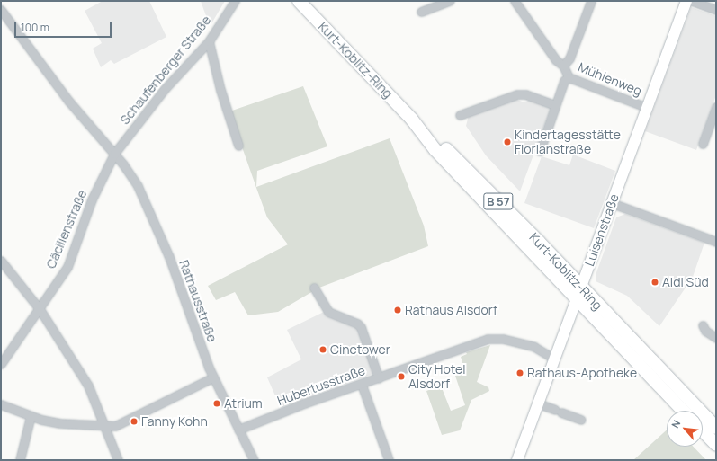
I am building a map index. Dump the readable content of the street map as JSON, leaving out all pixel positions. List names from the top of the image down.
{
  "streets": {
    "main road": ["Kurt-Koblitz-Ring", "B 57", "Luisenstraße"],
    "street": [
      "Schaufenberger Straße",
      "Mühlenweg",
      "Cäcilienstraße",
      "Rathausstraße",
      "Hubertusstraße"
    ]
  },
  "crossings": [
    ["Kurt-Koblitz-Ring", "Luisenstraße"],
    ["Schaufenberger Straße", "Cäcilienstraße"],
    ["Schaufenberger Straße", "Rathausstraße"],
    ["Mühlenweg", "Luisenstraße"],
    ["Cäcilienstraße", "Rathausstraße"],
    ["Luisenstraße", "Hubertusstraße"],
    ["Rathausstraße", "Hubertusstraße"]
  ],
  "places": [
    "Kindertagesstätte Florianstraße",
    "Aldi Süd",
    "Rathaus Alsdorf",
    "Cinetower",
    "Rathaus-Apotheke",
    "City Hotel Alsdorf",
    "Atrium",
    "Fanny Kohn"
  ],
  "scale_bar": "100 m",
  "north": "top left"
}
